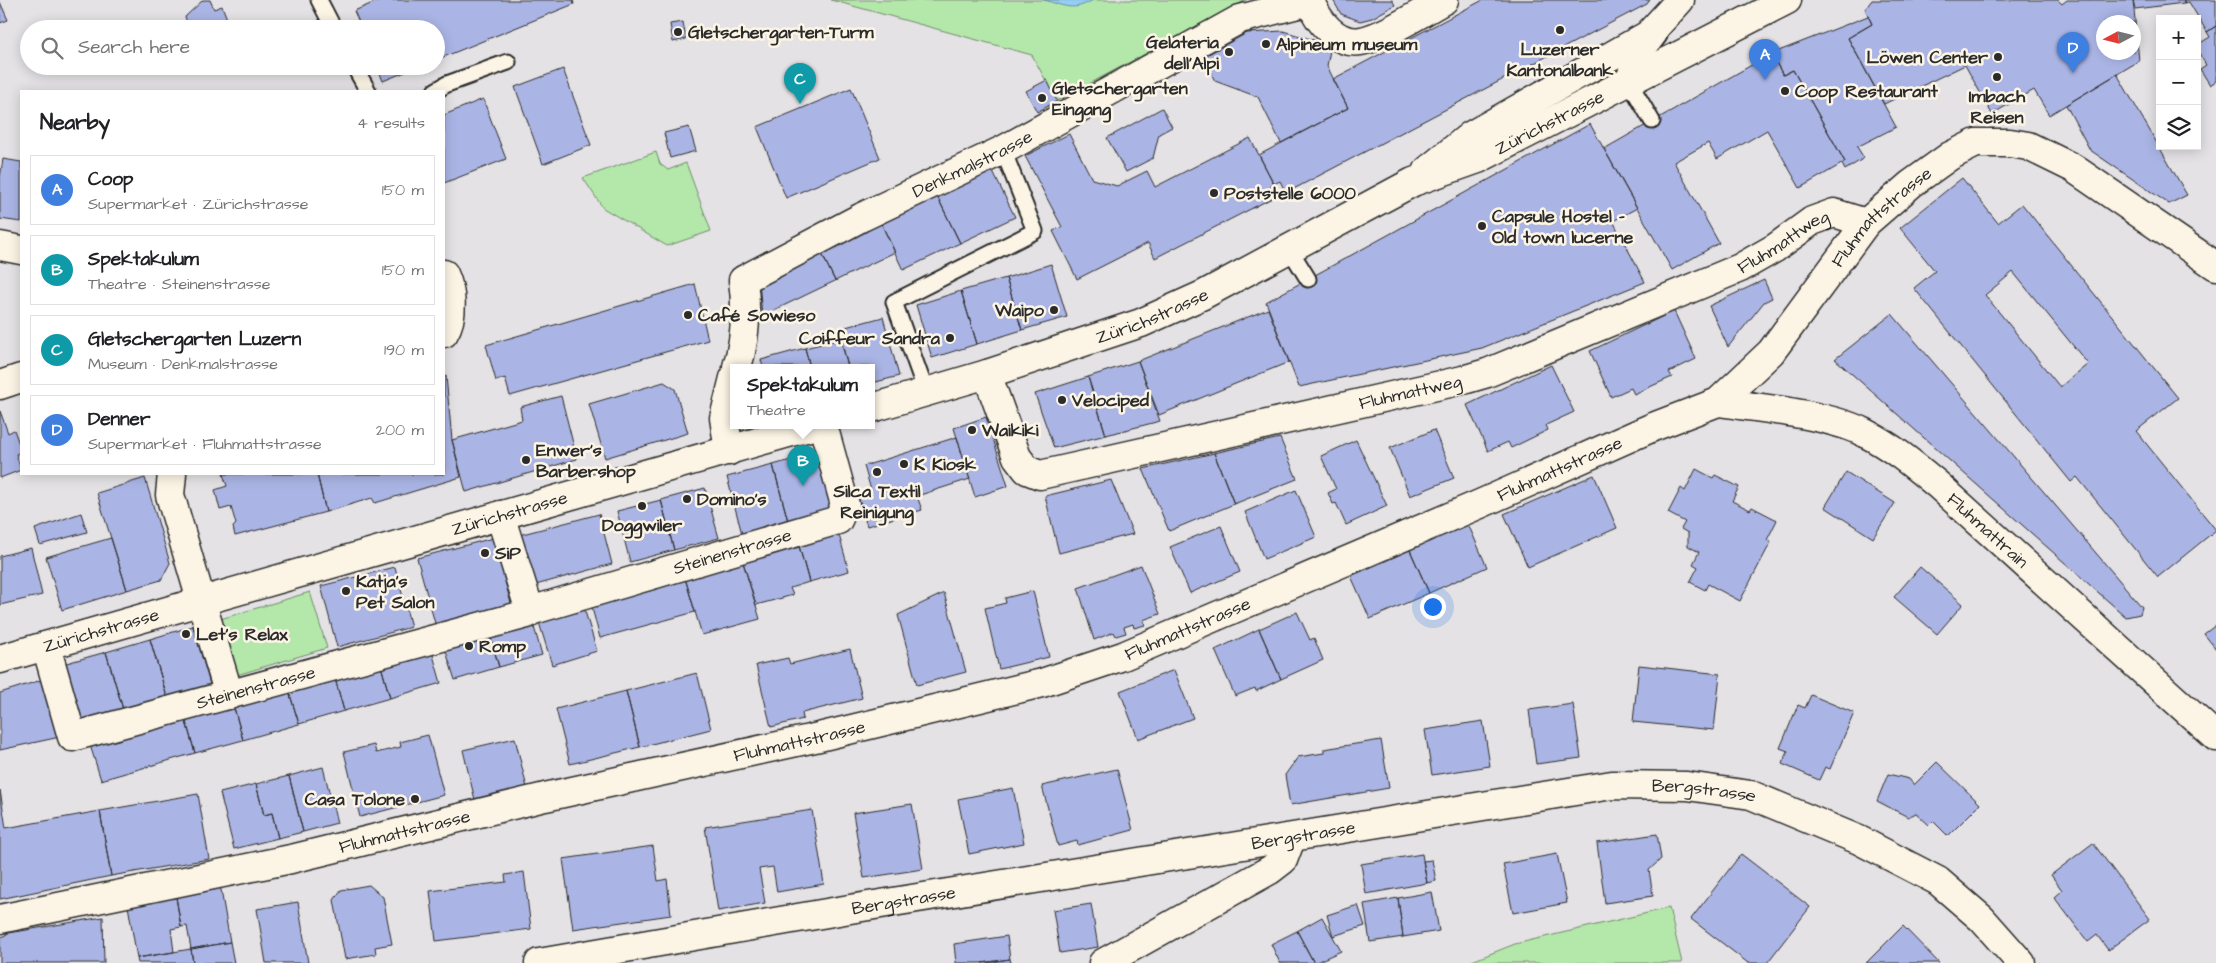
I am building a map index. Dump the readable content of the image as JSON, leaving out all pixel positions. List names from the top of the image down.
{
  "streets": {
    "street": [
      "Zürichstrasse",
      "Denkmalstrasse",
      "Fluhmattstrasse",
      "Fluhmattweg",
      "Fluhmattrain",
      "Steinenstrasse",
      "Bergstrasse"
    ]
  },
  "crossings": [
    ["Zürichstrasse", "Fluhmattweg"],
    ["Zürichstrasse", "Steinenstrasse"],
    ["Fluhmattstrasse", "Fluhmattweg"],
    ["Fluhmattstrasse", "Fluhmattrain"]
  ],
  "places": [
    "Luzerner Kantonalbank",
    "Gletschergarten-Turm",
    "Alpineum museum",
    "Gelateria dell'Alpi",
    "Löwen Center",
    "Imbach Reisen",
    "Coop Restaurant",
    "Gletschergarten Eingang",
    "Poststelle 6000",
    "Capsule Hostel - Old town lucerne",
    "Waipo",
    "Café Sowieso",
    "Coiffeur Sandra",
    "Velociped",
    "Waikiki",
    "Enwer's Barbershop",
    "K Kiosk",
    "Silca Textil Reinigung",
    "Domino's",
    "Doggwiler",
    "SiP",
    "Katja's Pet Salon",
    "Let's Relax",
    "Romp",
    "Casa Tolone"
  ],
  "north": "left",
  "page": {
    "map_buttons": ["+", "−"],
    "search": "Search here",
    "pins": [
      "D",
      "A",
      "C",
      "B"
    ],
    "heading": ["Nearby", "4 results"],
    "list": [
      {
        "mark": "A",
        "name": "Coop",
        "note": "Supermarket · Zürichstrasse",
        "value": "150 m"
      },
      {
        "mark": "B",
        "name": "Spektakulum",
        "note": "Theatre · Steinenstrasse",
        "value": "150 m"
      },
      {
        "mark": "C",
        "name": "Gletschergarten Luzern",
        "note": "Museum · Denkmalstrasse",
        "value": "190 m"
      },
      {
        "mark": "D",
        "name": "Denner",
        "note": "Supermarket · Fluhmattstrasse",
        "value": "200 m"
      }
    ],
    "popup": ["Spektakulum", "Theatre"]
  }
}
